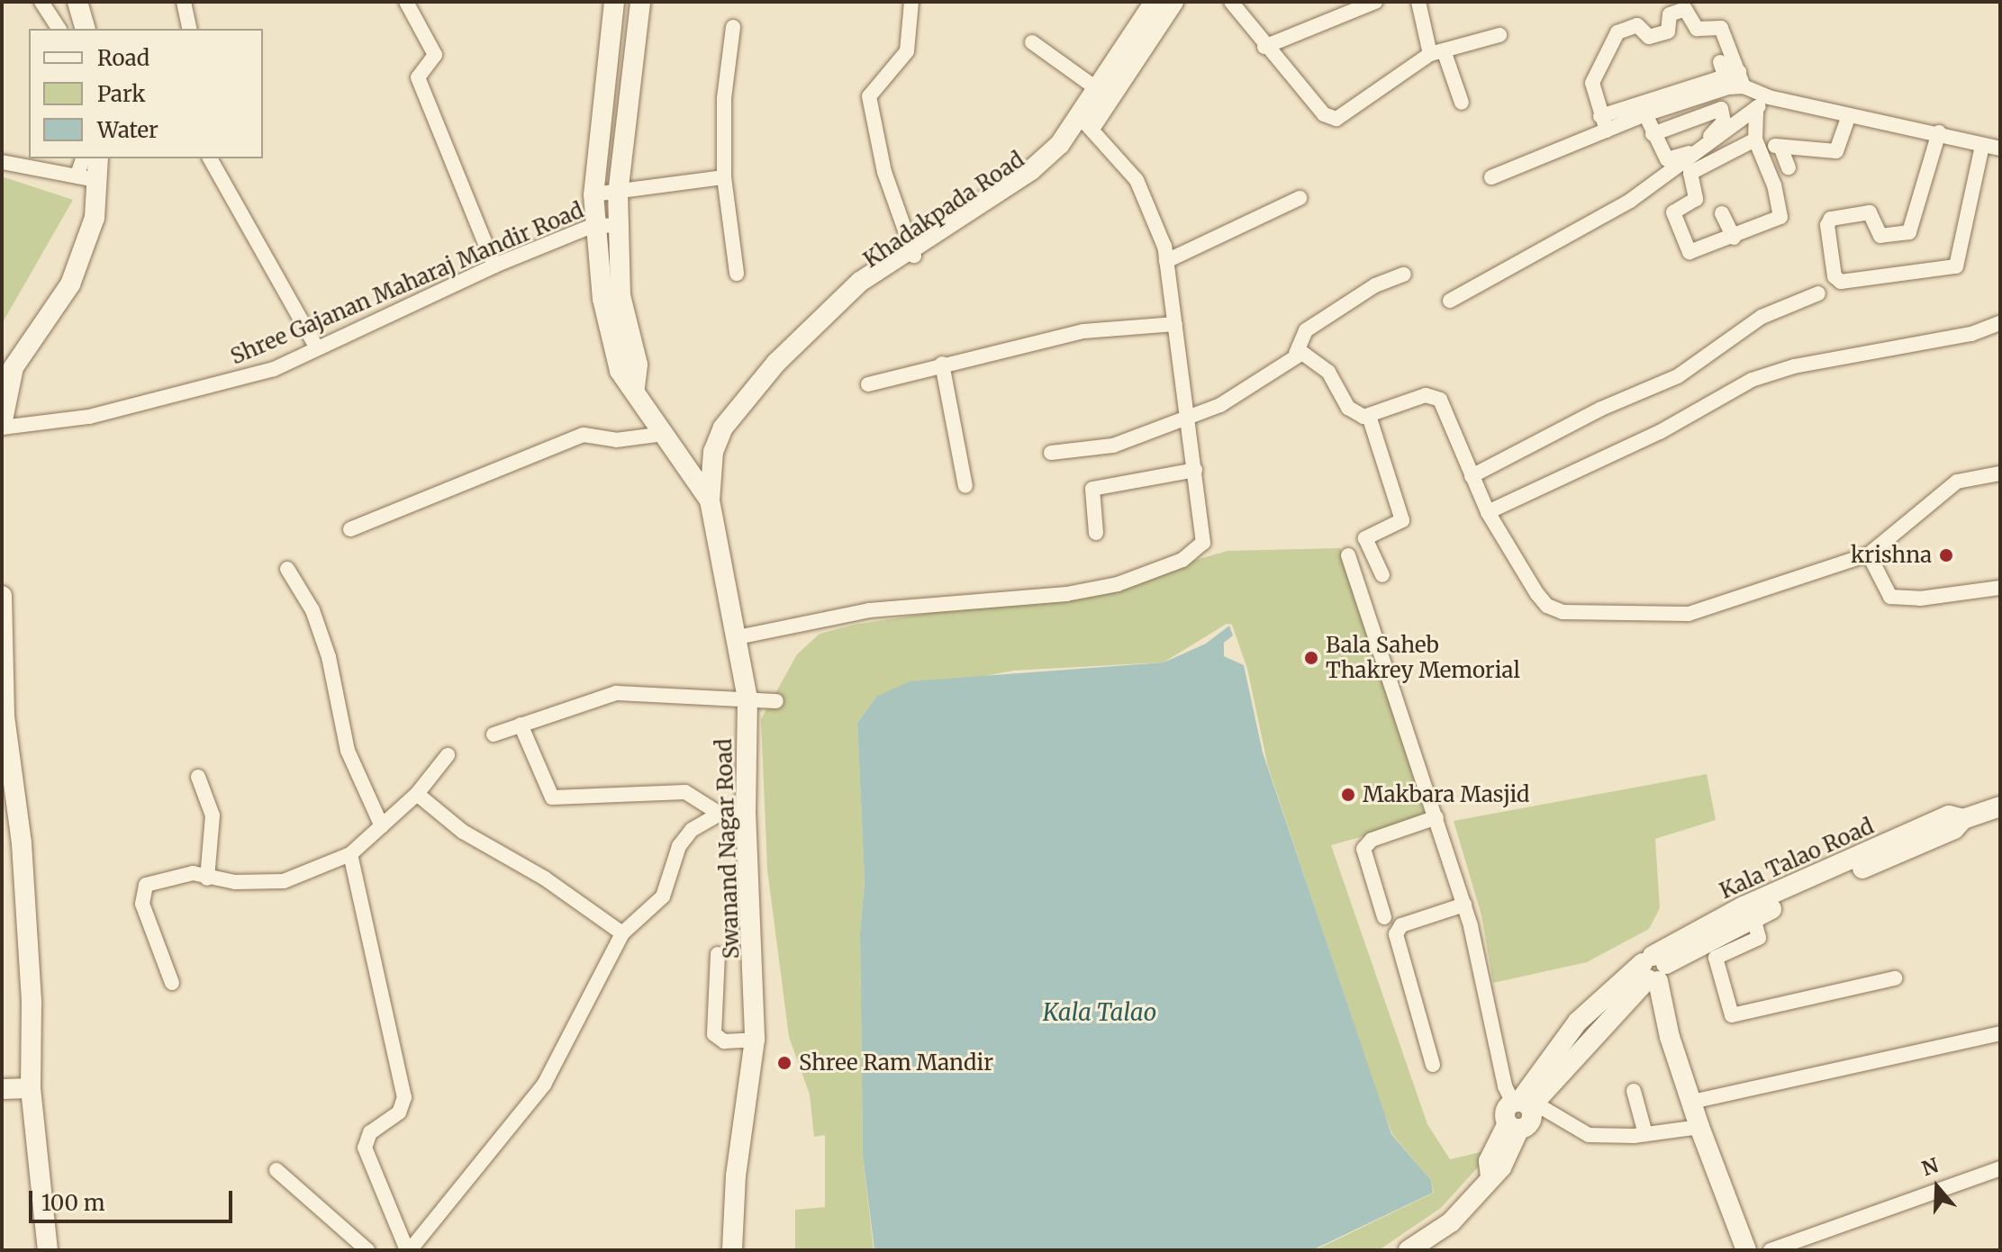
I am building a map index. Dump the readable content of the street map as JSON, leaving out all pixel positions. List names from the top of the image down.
{
  "streets": {
    "street": [
      "Khadakpada Road",
      "Shree Gajanan Maharaj Mandir Road",
      "Swanand Nagar Road",
      "Kala Talao Road"
    ]
  },
  "crossings": [
    ["Shree Gajanan Maharaj Mandir Road", "Swanand Nagar Road"]
  ],
  "water": ["Kala Talao"],
  "places": [
    "krishna",
    "Bala Saheb Thakrey Memorial",
    "Makbara Masjid",
    "Shree Ram Mandir"
  ],
  "legend": ["Road", "Park", "Water"],
  "scale_bar": "100 m",
  "north": "top"
}
